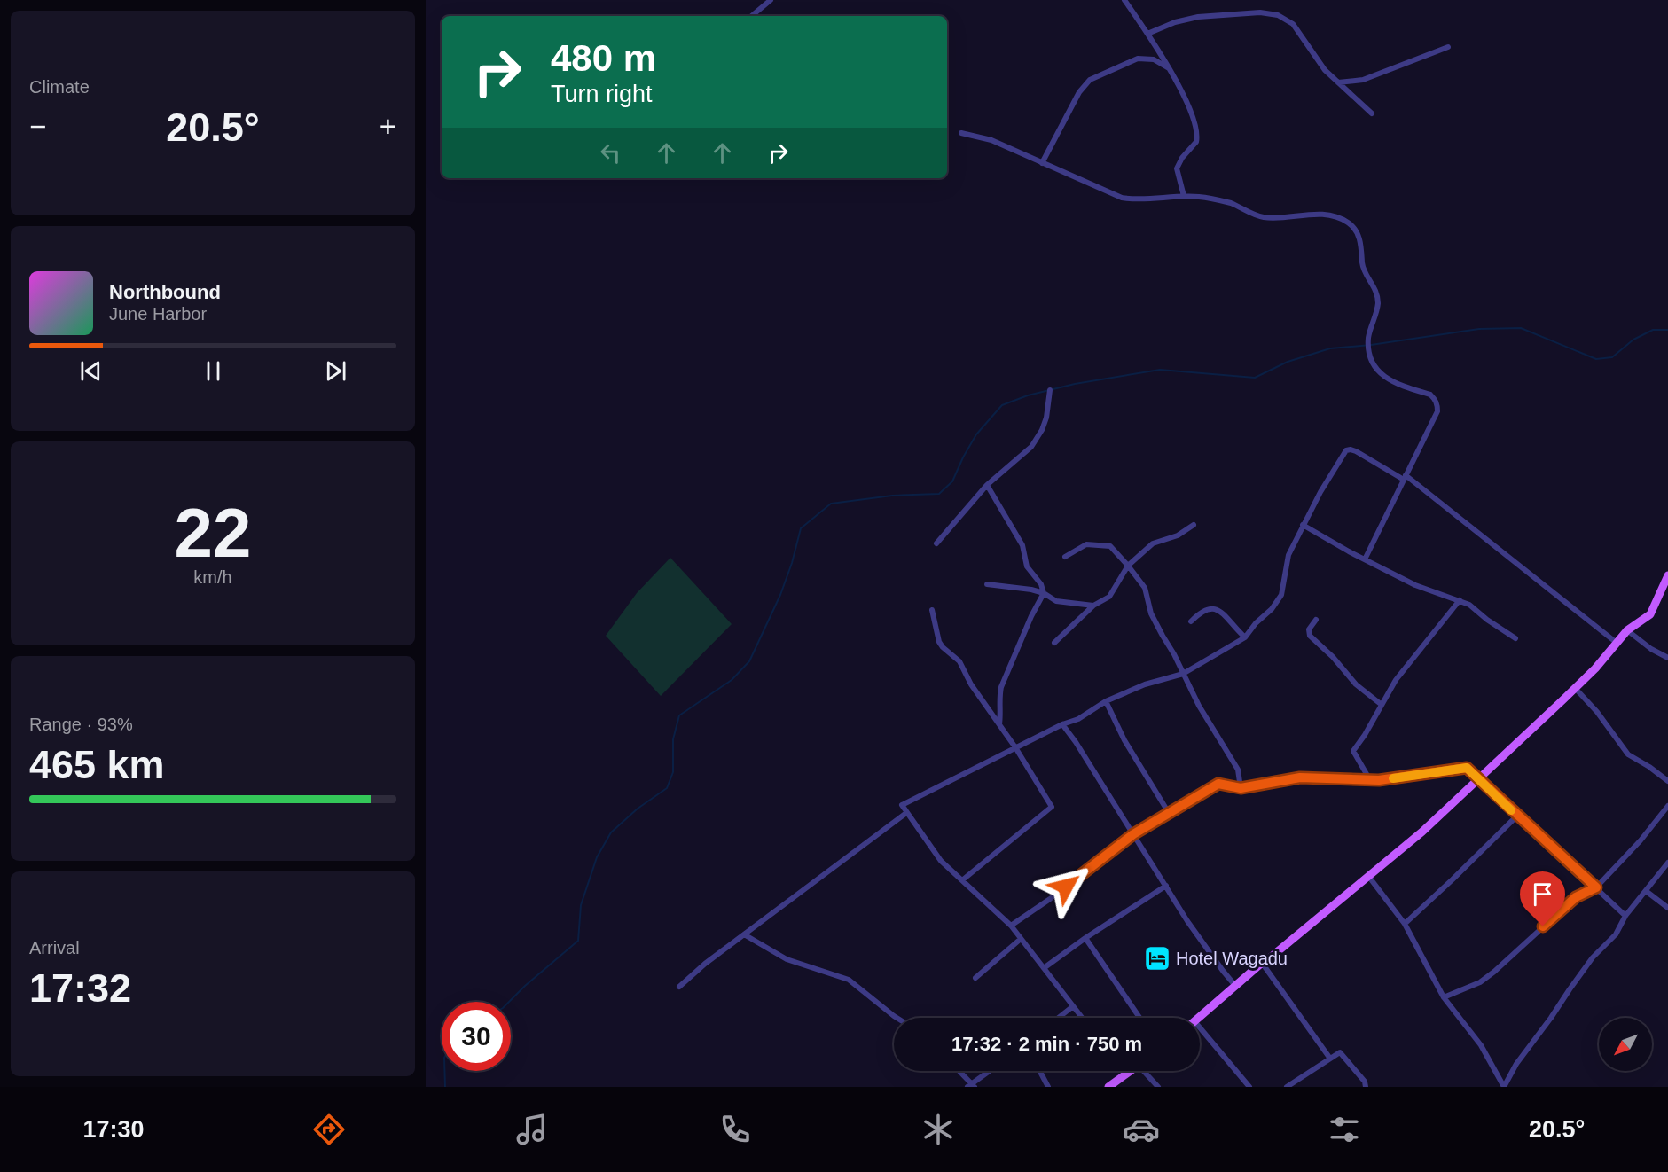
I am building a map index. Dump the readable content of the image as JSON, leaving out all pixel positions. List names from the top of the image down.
{
  "places": {
    "hotel": ["Hotel Wagadu"]
  },
  "north": "bottom left",
  "page": {
    "tile": [
      "Climate",
      ["22", "km/h"],
      ["Range · 93%", "465 km"],
      ["Arrival", "17:32"]
    ],
    "turn": ["480 m", "Turn right"],
    "heat": ["−", "20.5°", "+"],
    "song": ["Northbound", "June Harbor"],
    "limit": "30",
    "trip": "17:32 · 2 min · 750 m",
    "tabs": ["17:30", "20.5°"]
  }
}
